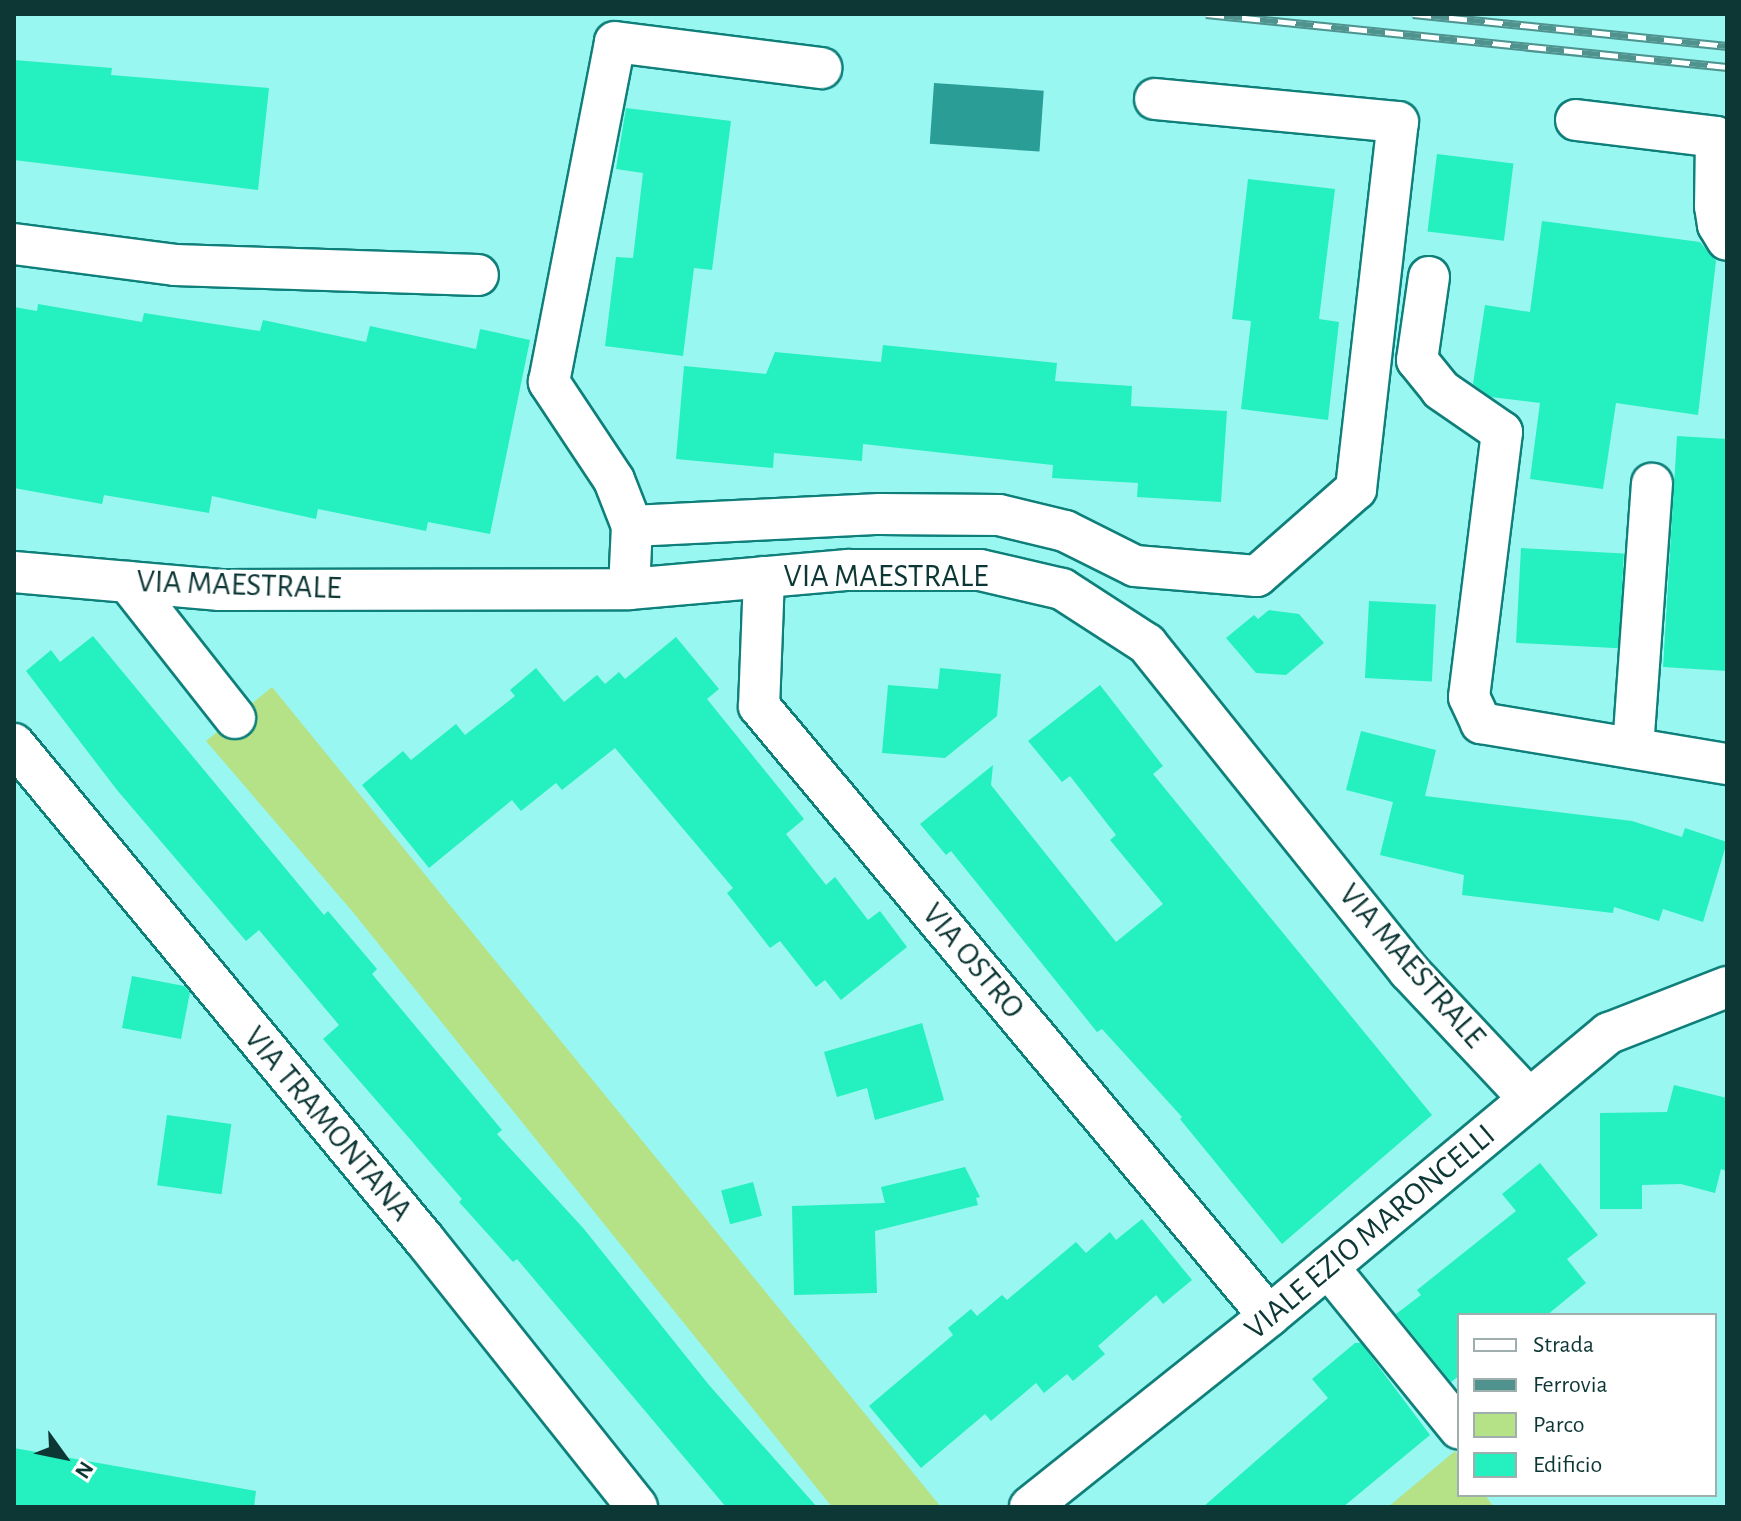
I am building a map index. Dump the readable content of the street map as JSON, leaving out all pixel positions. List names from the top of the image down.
{
  "streets": {
    "street": [
      "VIA MAESTRALE",
      "VIA OSTRO",
      "VIA TRAMONTANA",
      "VIALE EZIO MARONCELLI"
    ]
  },
  "crossings": [
    ["VIA MAESTRALE", "VIA OSTRO"],
    ["VIA MAESTRALE", "VIALE EZIO MARONCELLI"],
    ["VIA OSTRO", "VIALE EZIO MARONCELLI"]
  ],
  "legend": [
    "Strada",
    "Ferrovia",
    "Parco",
    "Edificio"
  ],
  "north": "bottom right"
}
